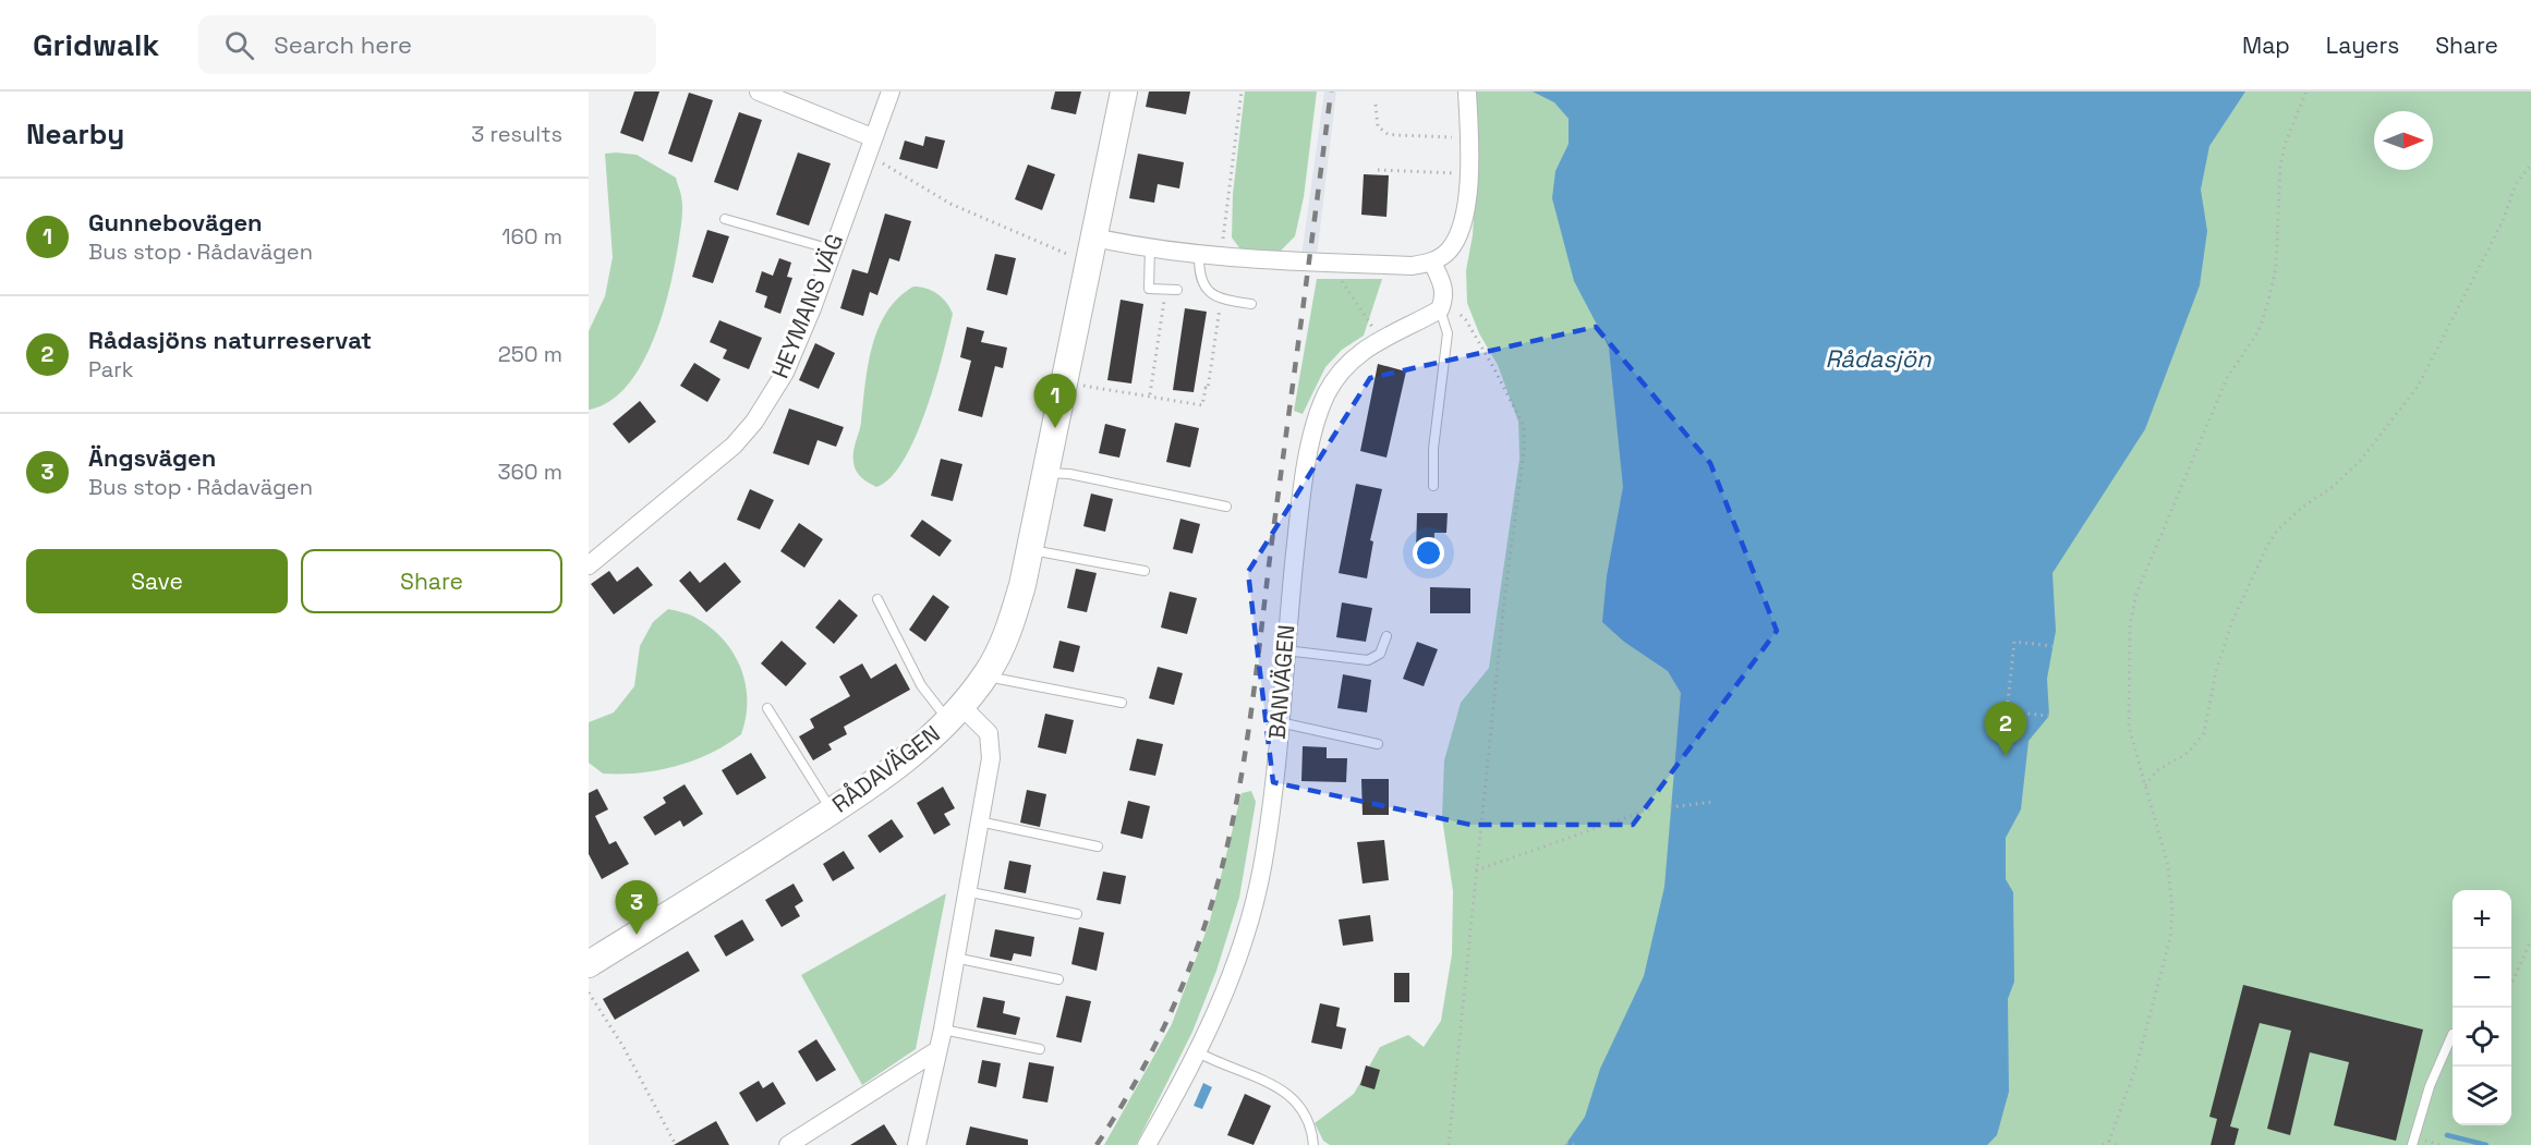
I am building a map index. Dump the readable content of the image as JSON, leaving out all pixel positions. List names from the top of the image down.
{
  "streets": {
    "street": ["HEYMANS VÄG", "BANVÄGEN", "RÅDAVÄGEN"]
  },
  "water": ["Rådasjön"],
  "north": "right",
  "page": {
    "header": "Gridwalk",
    "search": "Search here",
    "nav": ["Map", "Layers", "Share"],
    "heading": ["Nearby", "3 results"],
    "list": [
      {
        "mark": "1",
        "name": "Gunnebovägen",
        "note": "Bus stop · Rådavägen",
        "value": "160 m"
      },
      {
        "mark": "2",
        "name": "Rådasjöns naturreservat",
        "note": "Park",
        "value": "250 m"
      },
      {
        "mark": "3",
        "name": "Ängsvägen",
        "note": "Bus stop · Rådavägen",
        "value": "360 m"
      }
    ],
    "pins": ["1", "2", "3"],
    "buttons": ["Save", "Share"],
    "map_buttons": ["+", "−"]
  }
}
